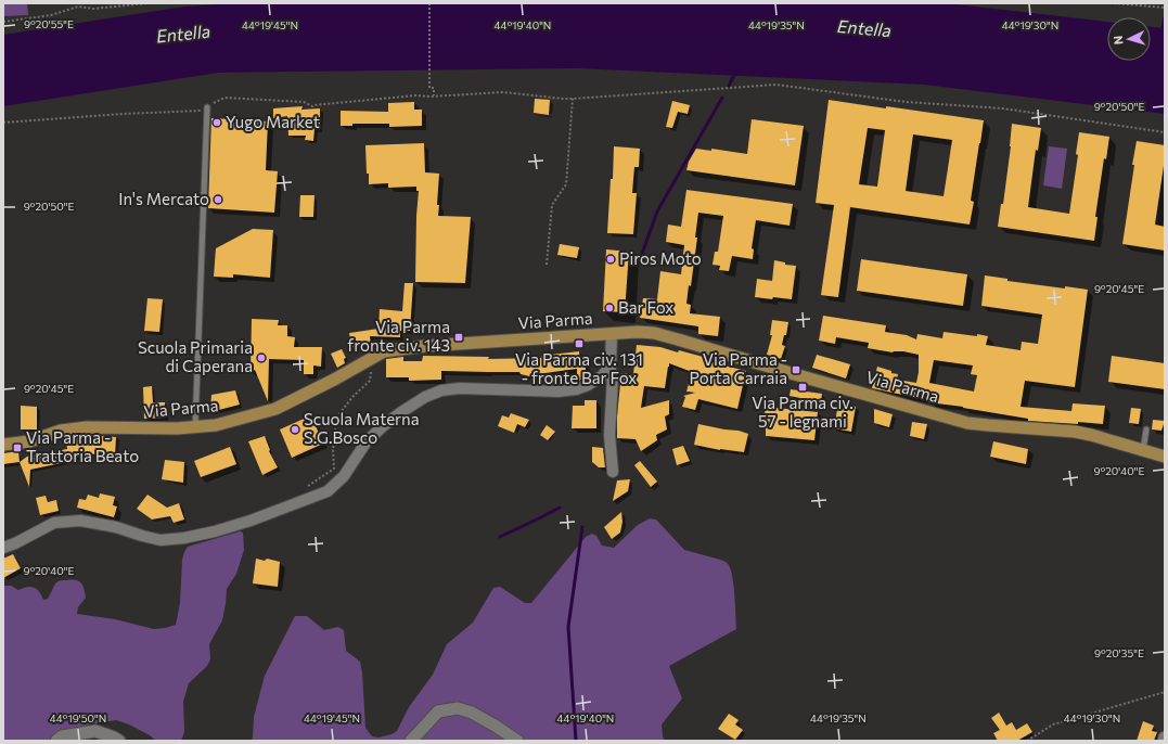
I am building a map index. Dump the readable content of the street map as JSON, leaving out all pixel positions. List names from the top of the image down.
{
  "streets": {
    "main road": ["Via Parma"]
  },
  "water": ["Entella"],
  "places": {
    "other": [
      "Yugo Market",
      "In's Mercato",
      "Piros Moto",
      "Bar Fox",
      "Scuola Primaria di Caperana",
      "Scuola Materna S.G.Bosco"
    ],
    "transit": [
      "Via Parma fronte civ. 143",
      "Via Parma civ. 131 - fronte Bar Fox",
      "Via Parma - Porta Carraia",
      "Via Parma civ. 57 - legnami",
      "Via Parma - Trattoria Beato"
    ]
  },
  "north": "left",
  "coordinates": [
    "9°20'55\"E",
    "44°19'45\"N",
    "44°19'40\"N",
    "44°19'35\"N",
    "44°19'30\"N",
    "9°20'50\"E",
    "9°20'45\"E",
    "9°20'40\"E",
    "9°20'35\"E",
    "44°19'50\"N"
  ]
}
